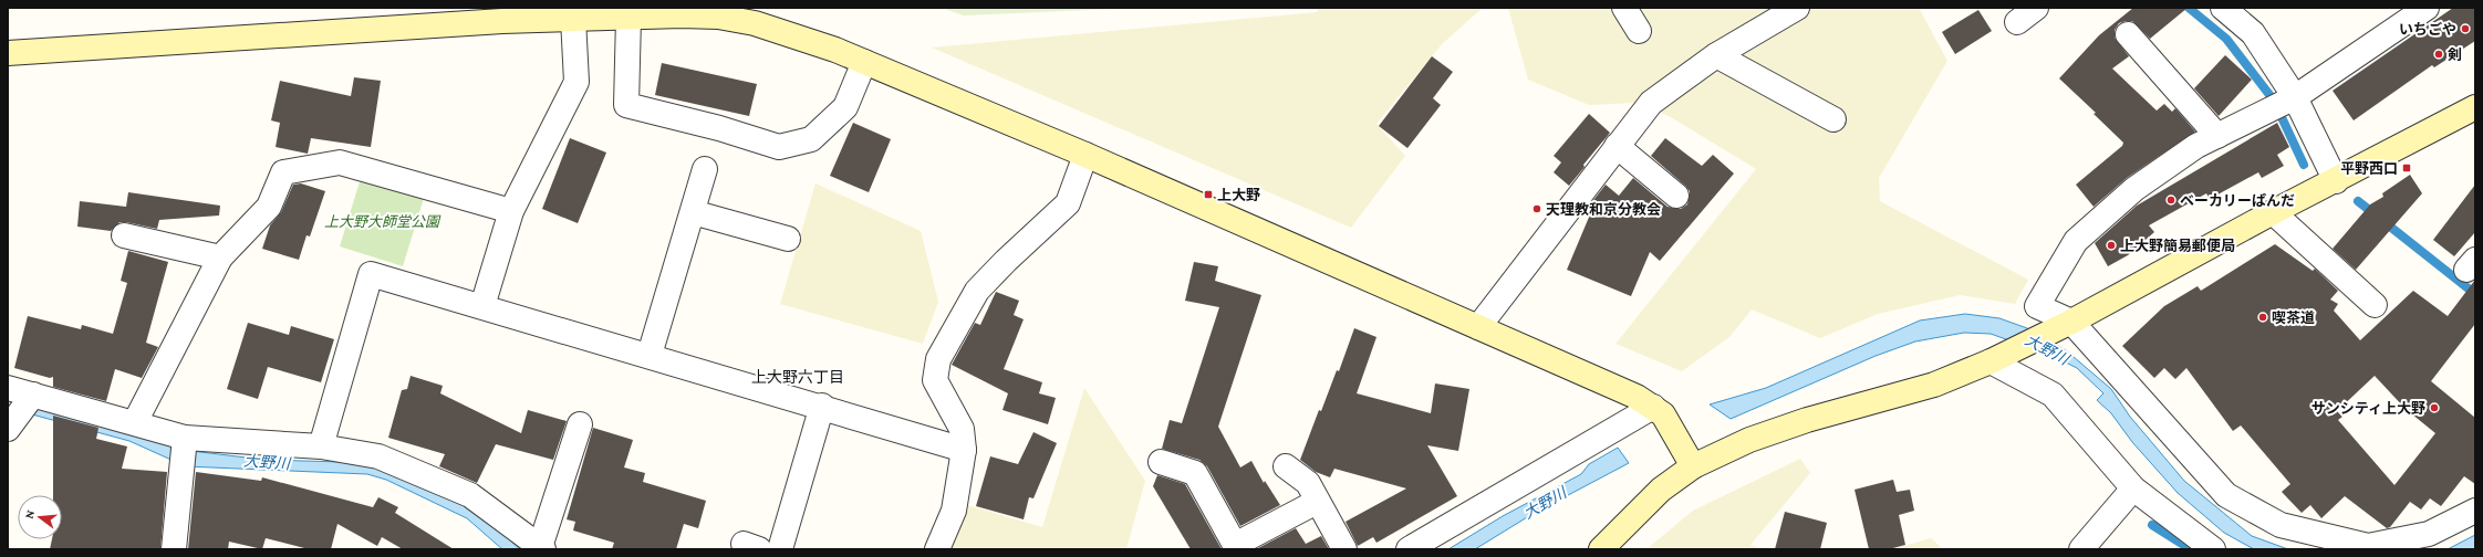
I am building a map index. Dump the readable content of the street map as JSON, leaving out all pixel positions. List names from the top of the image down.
{
  "districts": ["上大野六丁目"],
  "water": ["大野川"],
  "parks": ["上大野大師堂公園"],
  "places": {
    "other": [
      "いちごや",
      "剣",
      "ベーカリーぱんだ",
      "天理教和京分教会",
      "上大野簡易郵便局",
      "喫茶道",
      "サンシティ上大野"
    ],
    "transit": ["平野西口", "上大野"]
  },
  "north": "left"
}
